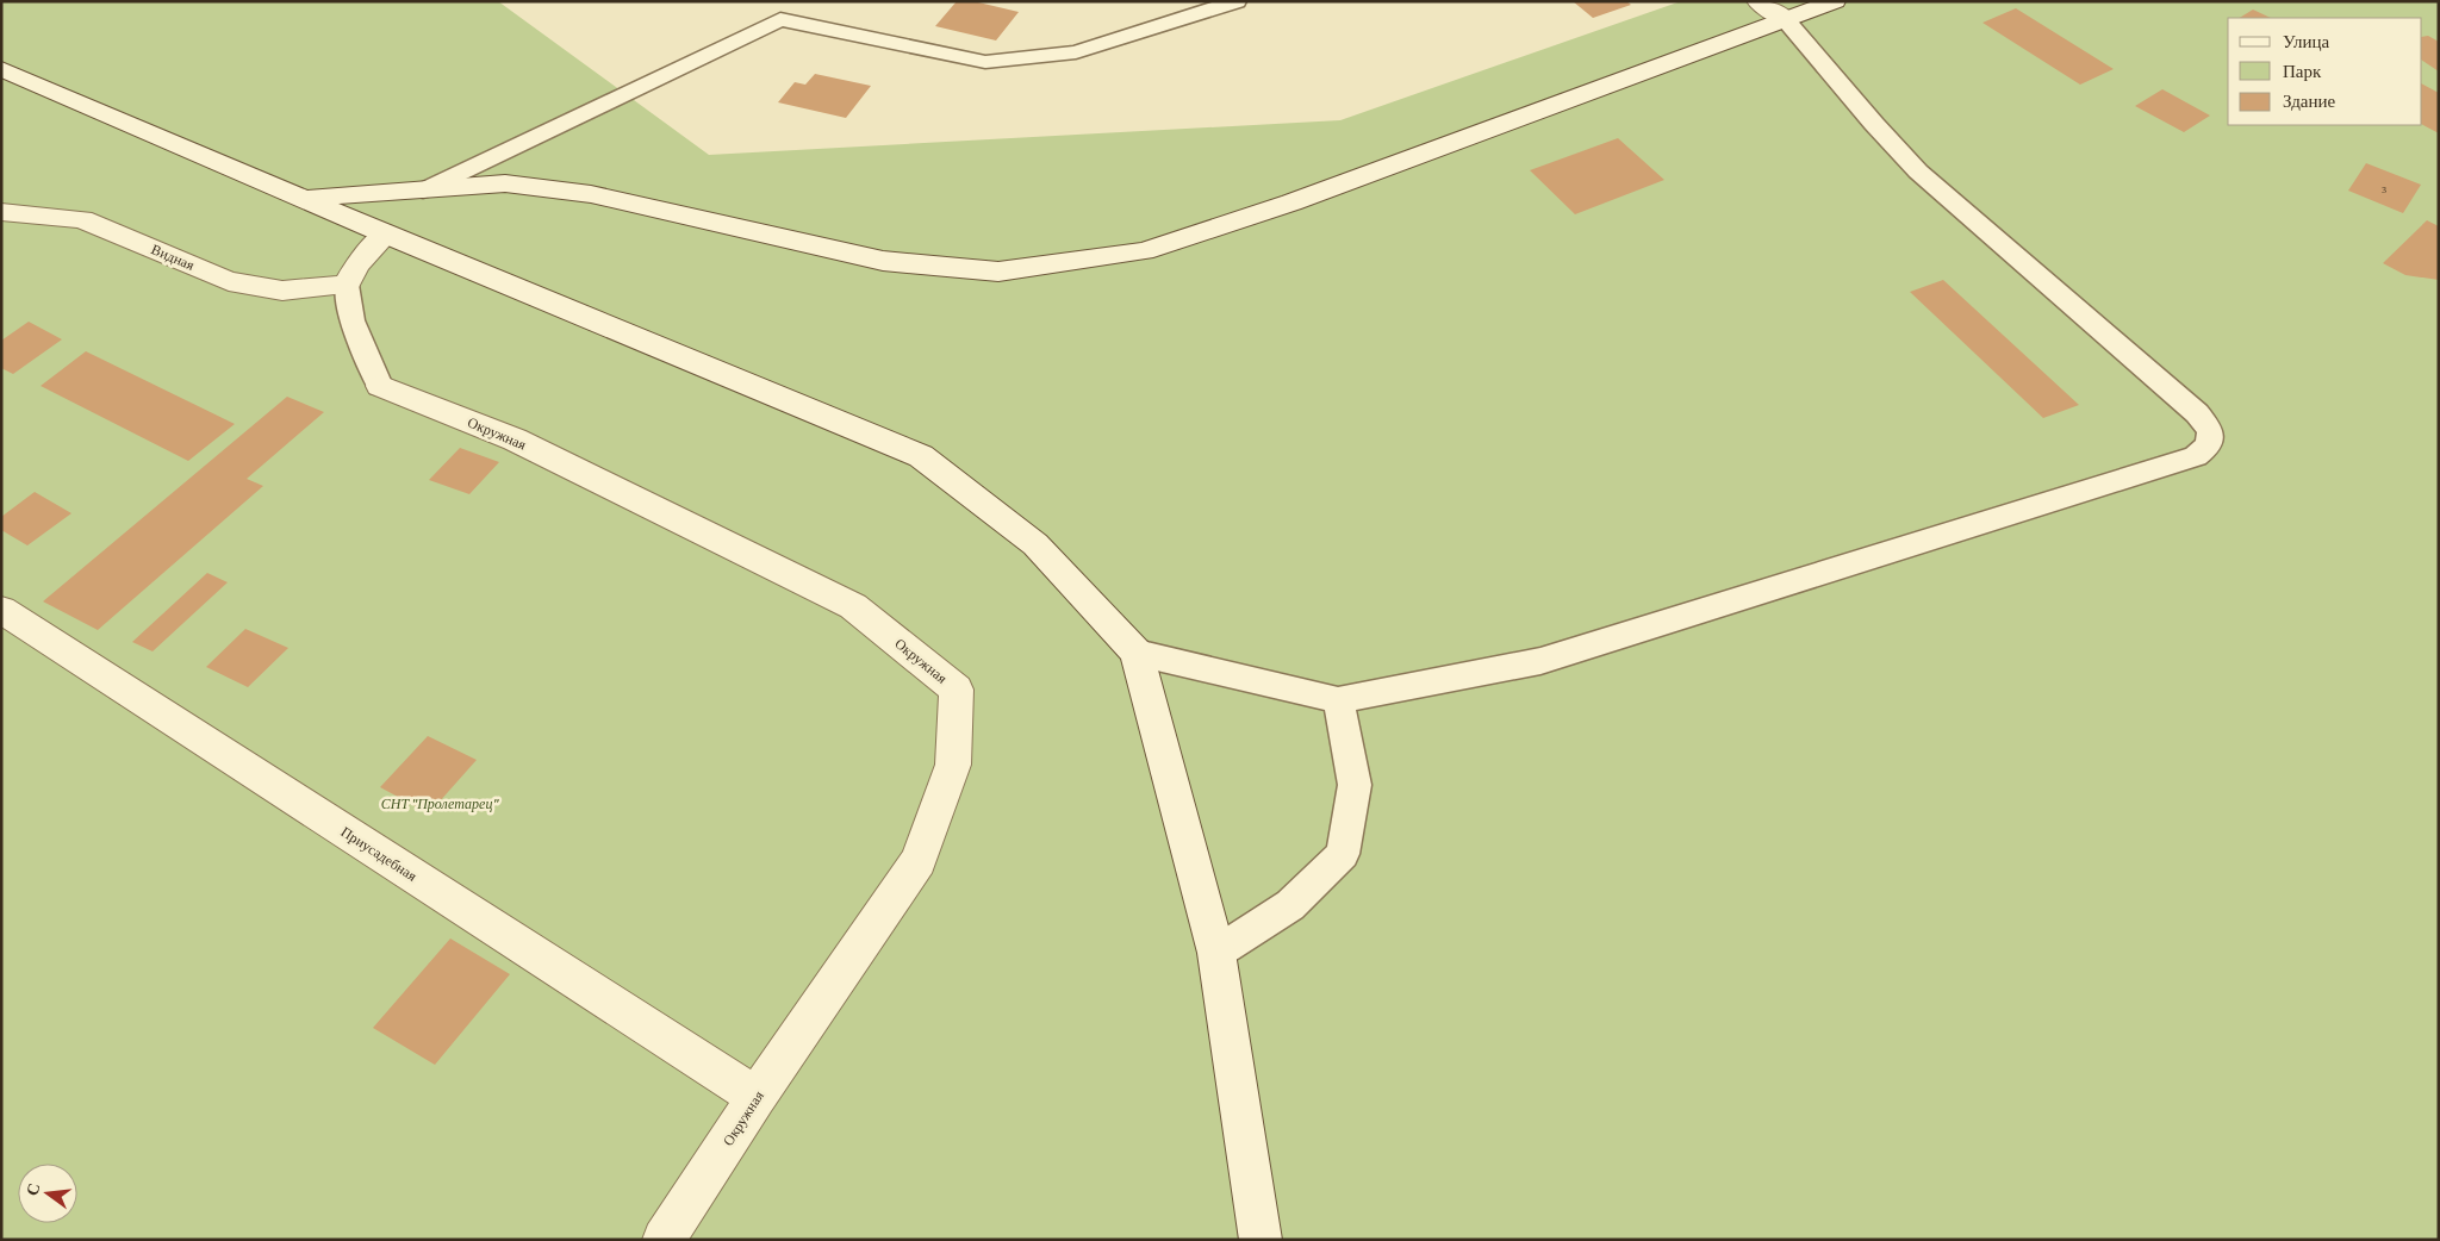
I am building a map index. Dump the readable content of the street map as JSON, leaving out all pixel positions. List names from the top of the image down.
{
  "streets": {
    "street": ["Видная", "Окружная", "Приусадебная"]
  },
  "crossings": [
    ["Окружная", "Приусадебная"]
  ],
  "parks": ["СНТ \"Пролетарец\""],
  "house_numbers": ["3"],
  "legend": ["Улица", "Парк", "Здание"],
  "north": "left"
}
